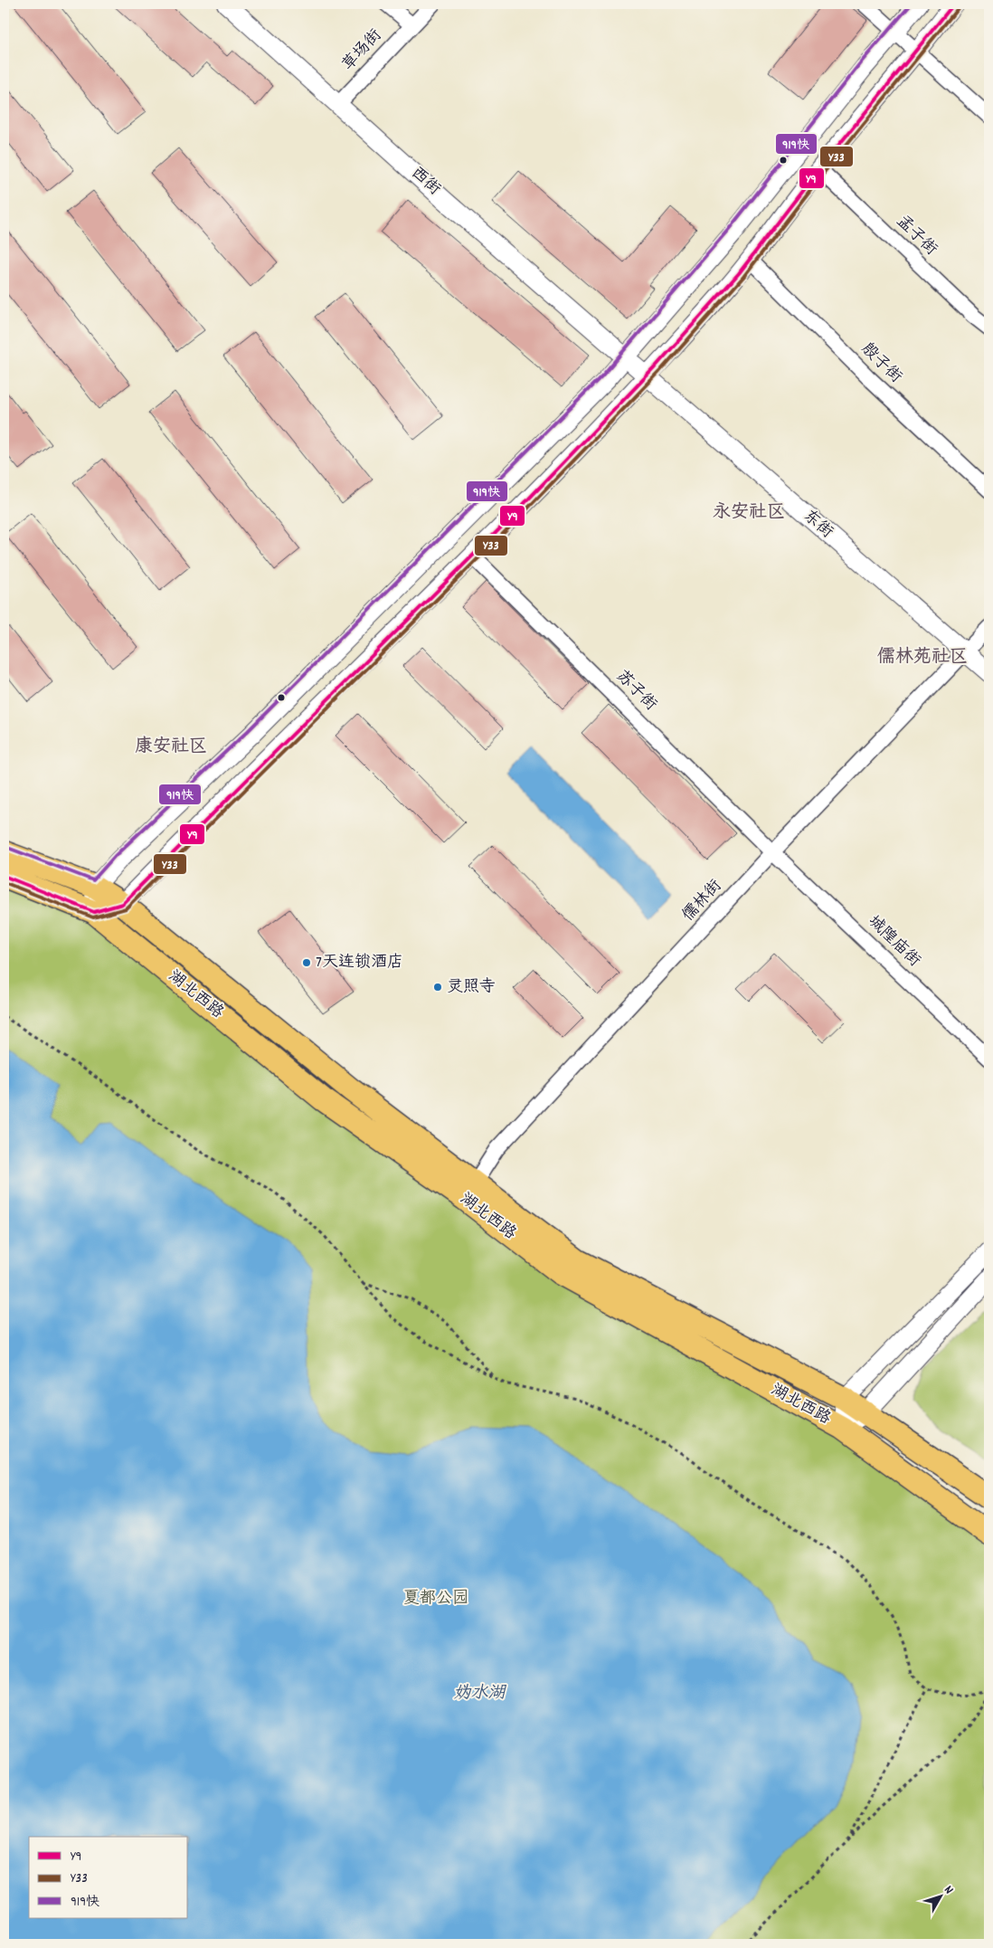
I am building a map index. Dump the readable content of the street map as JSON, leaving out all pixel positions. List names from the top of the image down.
{
  "streets": {
    "main road": ["湖北西路"],
    "street": [
      "草场街",
      "西街",
      "孟子街",
      "殷子街",
      "东街",
      "苏子街",
      "儒林街",
      "城隍庙街"
    ]
  },
  "crossings": [
    ["草场街", "西街"],
    ["西街", "东街"],
    ["东街", "儒林街"],
    ["苏子街", "儒林街"],
    ["苏子街", "城隍庙街"],
    ["儒林街", "城隍庙街"],
    ["儒林街", "湖北西路"]
  ],
  "districts": ["永安社区", "儒林苑社区", "康安社区"],
  "water": ["妫水湖"],
  "parks": ["夏都公园"],
  "places": ["7天连锁酒店", "灵照寺"],
  "lines": ["transit line Y9", "transit line 919快", "transit line Y33"],
  "legend": ["Y9", "Y33", "919快"],
  "north": "top right"
}
